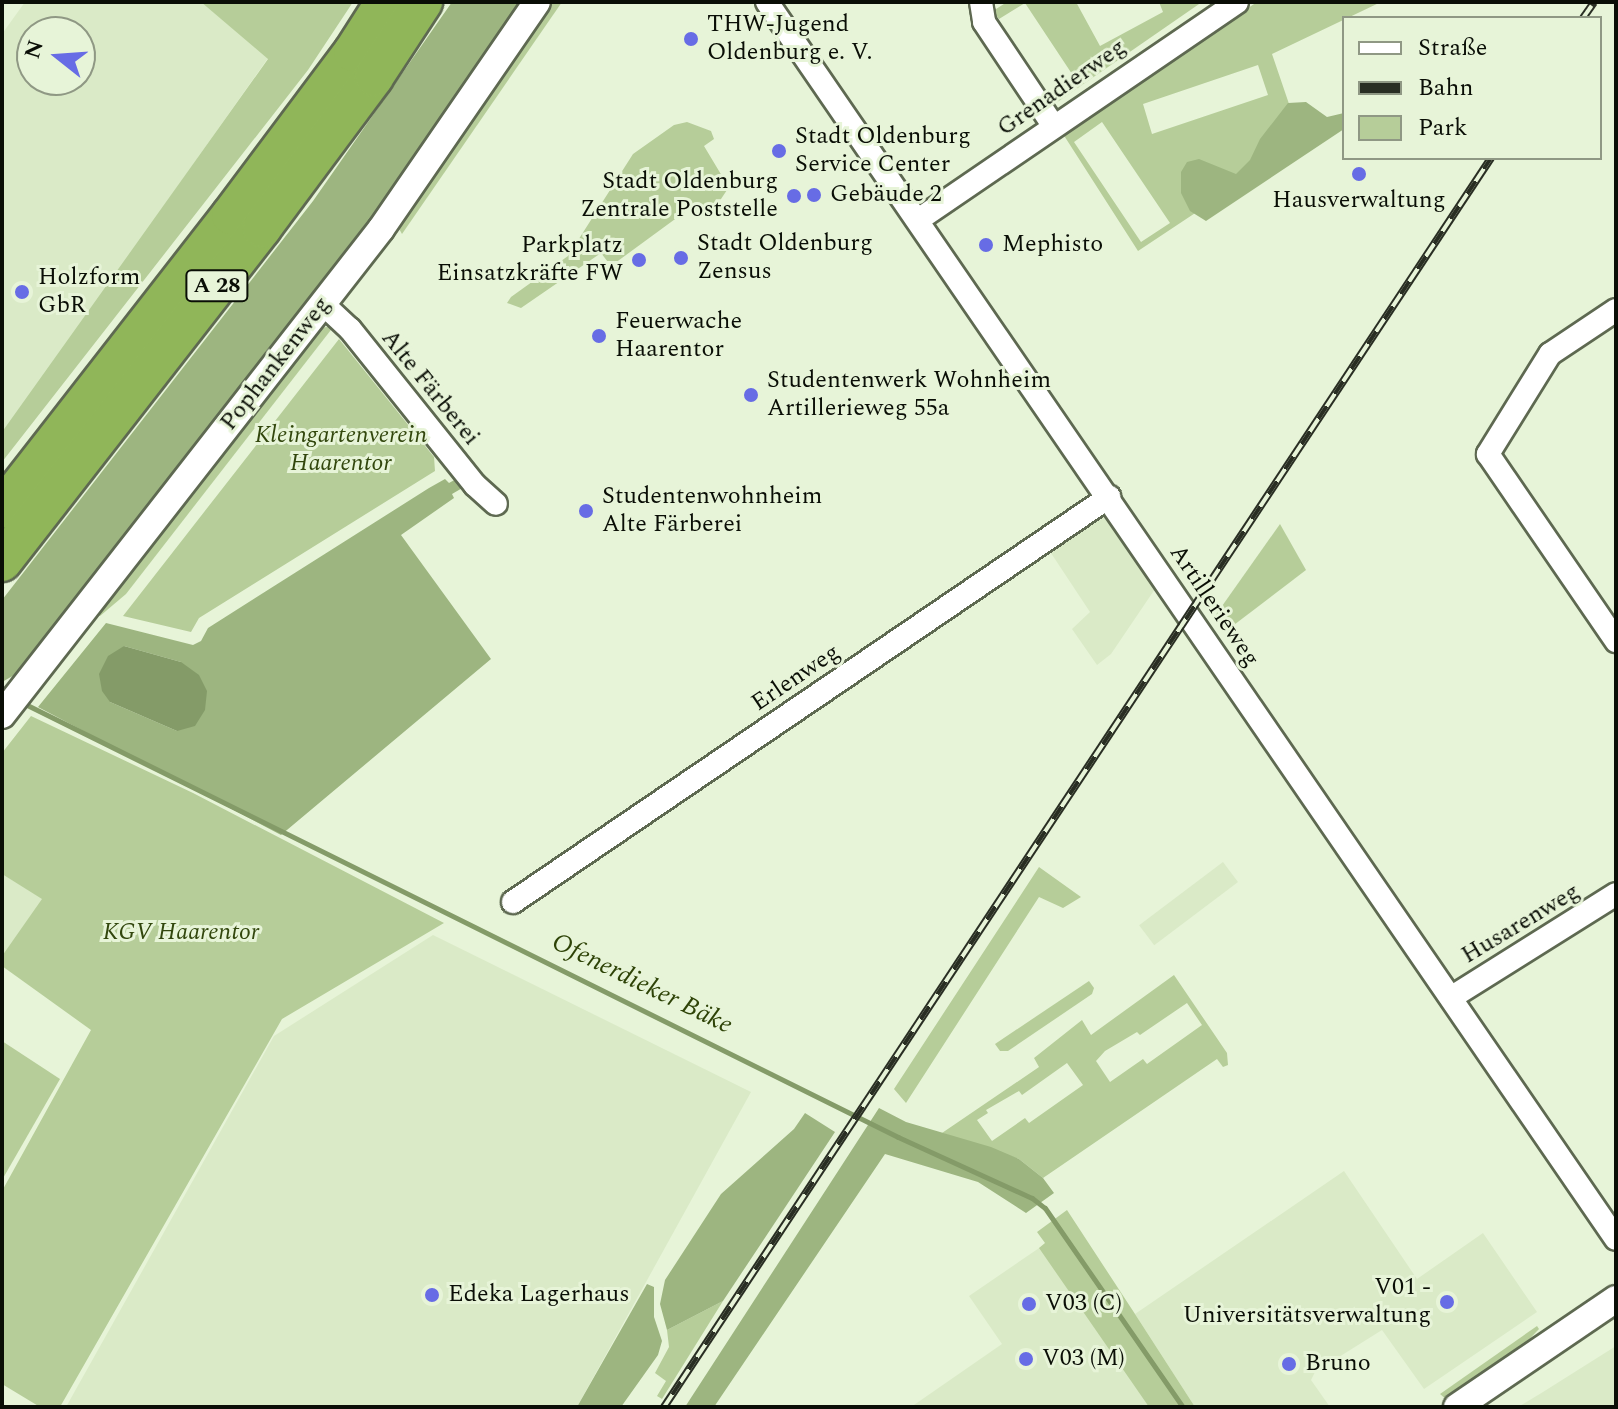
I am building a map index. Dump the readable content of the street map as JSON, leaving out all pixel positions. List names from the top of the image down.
{
  "streets": {
    "highway": ["A 28"],
    "street": [
      "Grenadierweg",
      "Pophankenweg",
      "Alte Färberei",
      "Artillerieweg",
      "Erlenweg",
      "Husarenweg"
    ]
  },
  "crossings": [
    ["Grenadierweg", "Artillerieweg"],
    ["Pophankenweg", "Alte Färberei"],
    ["Artillerieweg", "Erlenweg"],
    ["Artillerieweg", "Husarenweg"]
  ],
  "water": ["Ofenerdieker Bäke"],
  "parks": ["Kleingartenverein Haarentor", "KGV Haarentor"],
  "places": [
    "THW-Jugend Oldenburg e. V.",
    "Stadt Oldenburg Service Center",
    "Hausverwaltung",
    "Gebäude 2",
    "Stadt Oldenburg Zentrale Poststelle",
    "Mephisto",
    "Stadt Oldenburg Zensus",
    "Parkplatz Einsatzkräfte FW",
    "Holzform GbR",
    "Feuerwache Haarentor",
    "Studentenwerk Wohnheim Artillerieweg 55a",
    "Studentenwohnheim Alte Färberei",
    "Edeka Lagerhaus",
    "V01 - Universitätsverwaltung",
    "V03 (C)",
    "V03 (M)",
    "Bruno"
  ],
  "legend": ["Straße", "Bahn", "Park"],
  "north": "left"
}
